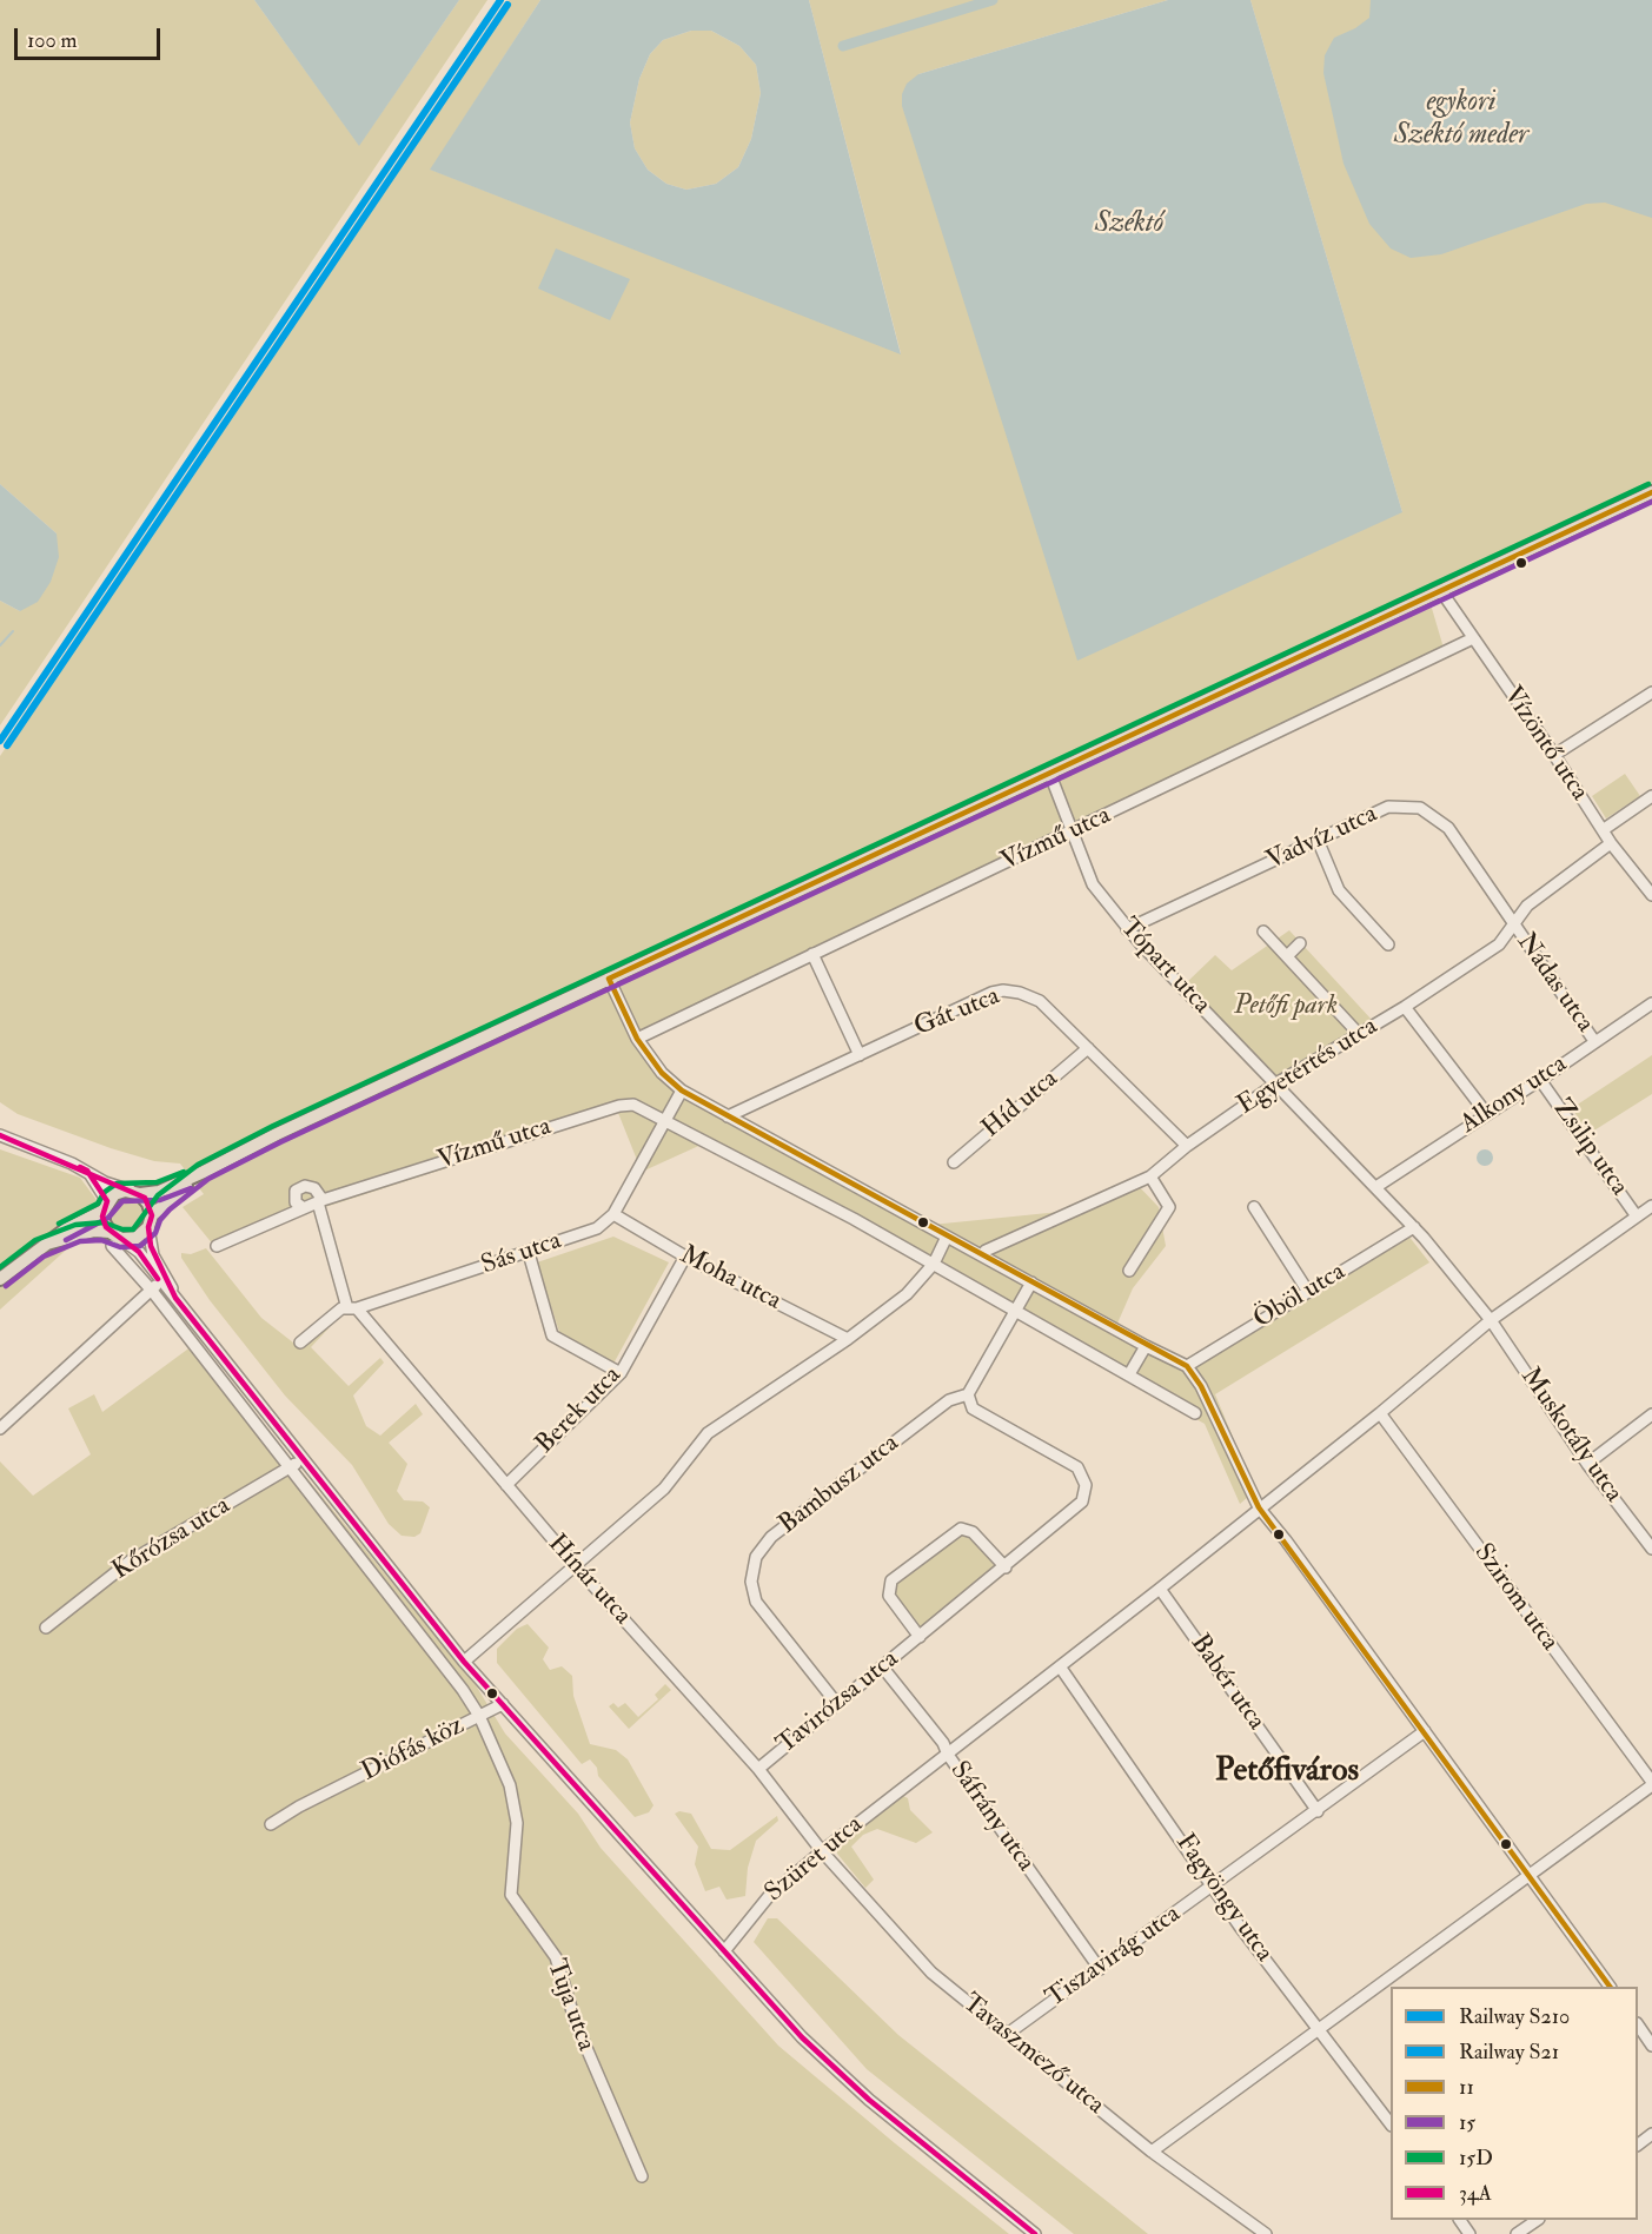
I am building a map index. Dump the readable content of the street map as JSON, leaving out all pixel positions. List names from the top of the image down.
{
  "streets": {
    "street": [
      "Vízöntő utca",
      "Vadvíz utca",
      "Vízmű utca",
      "Tópart utca",
      "Nádas utca",
      "Gát utca",
      "Egyetértés utca",
      "Alkony utca",
      "Híd utca",
      "Zsilip utca",
      "Sás utca",
      "Moha utca",
      "Öböl utca",
      "Berek utca",
      "Muskotály utca",
      "Bambusz utca",
      "Kőrózsa utca",
      "Hínár utca",
      "Szirom utca",
      "Babér utca",
      "Tavirózsa utca",
      "Diófás köz",
      "Sáfrány utca",
      "Szüret utca",
      "Fagyöngy utca",
      "Tiszavirág utca",
      "Tuja utca",
      "Tavaszmező utca"
    ]
  },
  "crossings": [
    ["Vízöntő utca", "Vízmű utca"],
    ["Vízöntő utca", "Egyetértés utca"],
    ["Vadvíz utca", "Tópart utca"],
    ["Vadvíz utca", "Nádas utca"],
    ["Vadvíz utca", "Egyetértés utca"],
    ["Vízmű utca", "Tópart utca"],
    ["Vízmű utca", "Sás utca"],
    ["Tópart utca", "Egyetértés utca"],
    ["Tópart utca", "Alkony utca"],
    ["Tópart utca", "Öböl utca"],
    ["Tópart utca", "Muskotály utca"],
    ["Tópart utca", "Szüret utca"],
    ["Nádas utca", "Egyetértés utca"],
    ["Nádas utca", "Alkony utca"],
    ["Gát utca", "Egyetértés utca"],
    ["Gát utca", "Híd utca"],
    ["Alkony utca", "Zsilip utca"],
    ["Zsilip utca", "Szüret utca"],
    ["Sás utca", "Moha utca"],
    ["Sás utca", "Hínár utca"],
    ["Moha utca", "Berek utca"],
    ["Berek utca", "Hínár utca"],
    ["Muskotály utca", "Szüret utca"],
    ["Bambusz utca", "Tavirózsa utca"],
    ["Kőrózsa utca", "Tuja utca"],
    ["Hínár utca", "Tavirózsa utca"],
    ["Hínár utca", "Szüret utca"],
    ["Hínár utca", "Tavaszmező utca"],
    ["Szirom utca", "Szüret utca"],
    ["Babér utca", "Szüret utca"],
    ["Babér utca", "Tiszavirág utca"],
    ["Tavirózsa utca", "Sáfrány utca"],
    ["Diófás köz", "Tuja utca"],
    ["Sáfrány utca", "Szüret utca"],
    ["Sáfrány utca", "Tiszavirág utca"],
    ["Szüret utca", "Fagyöngy utca"],
    ["Szüret utca", "Tavaszmező utca"],
    ["Fagyöngy utca", "Tiszavirág utca"],
    ["Tiszavirág utca", "Tavaszmező utca"]
  ],
  "districts": ["Petőfiváros"],
  "water": ["egykori Széktó meder", "Széktó"],
  "parks": ["Petőfi park"],
  "lines": [
    "rail line S210",
    "rail line S21",
    "transit line 15D",
    "transit line 11",
    "transit line 15",
    "transit line 34A"
  ],
  "legend": [
    "Railway S210",
    "Railway S21",
    "11",
    "15",
    "15D",
    "34A"
  ],
  "scale_bar": "100 m"
}
